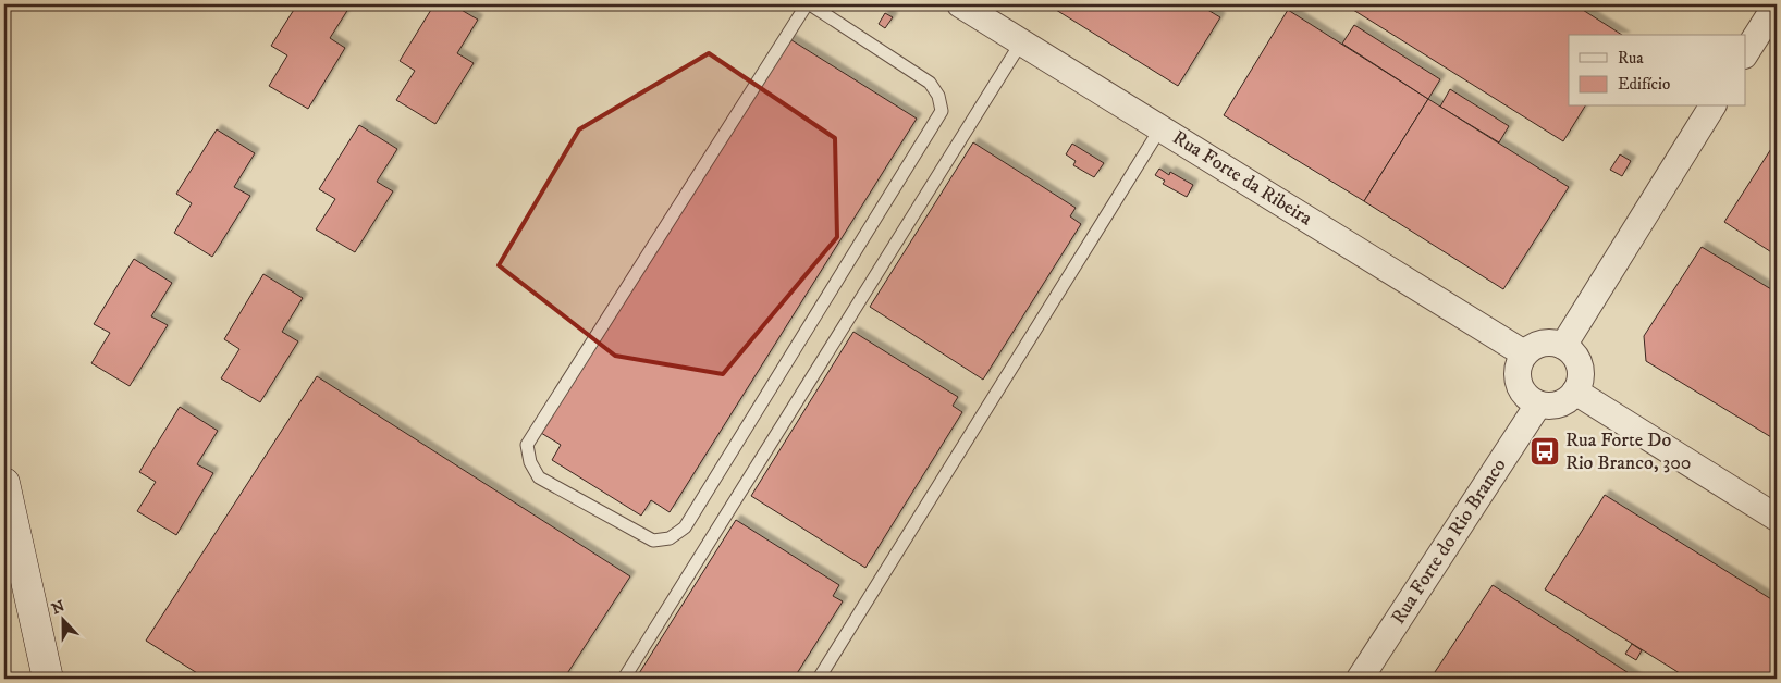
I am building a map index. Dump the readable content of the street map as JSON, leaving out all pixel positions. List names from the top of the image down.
{
  "streets": {
    "street": ["Rua Forte da Ribeira", "Rua Forte do Rio Branco"]
  },
  "crossings": [
    ["Rua Forte da Ribeira", "Rua Forte do Rio Branco"]
  ],
  "places": {
    "bus stop": ["Rua Forte Do Rio Branco, 300"]
  },
  "legend": ["Rua", "Edifício"],
  "north": "top"
}
